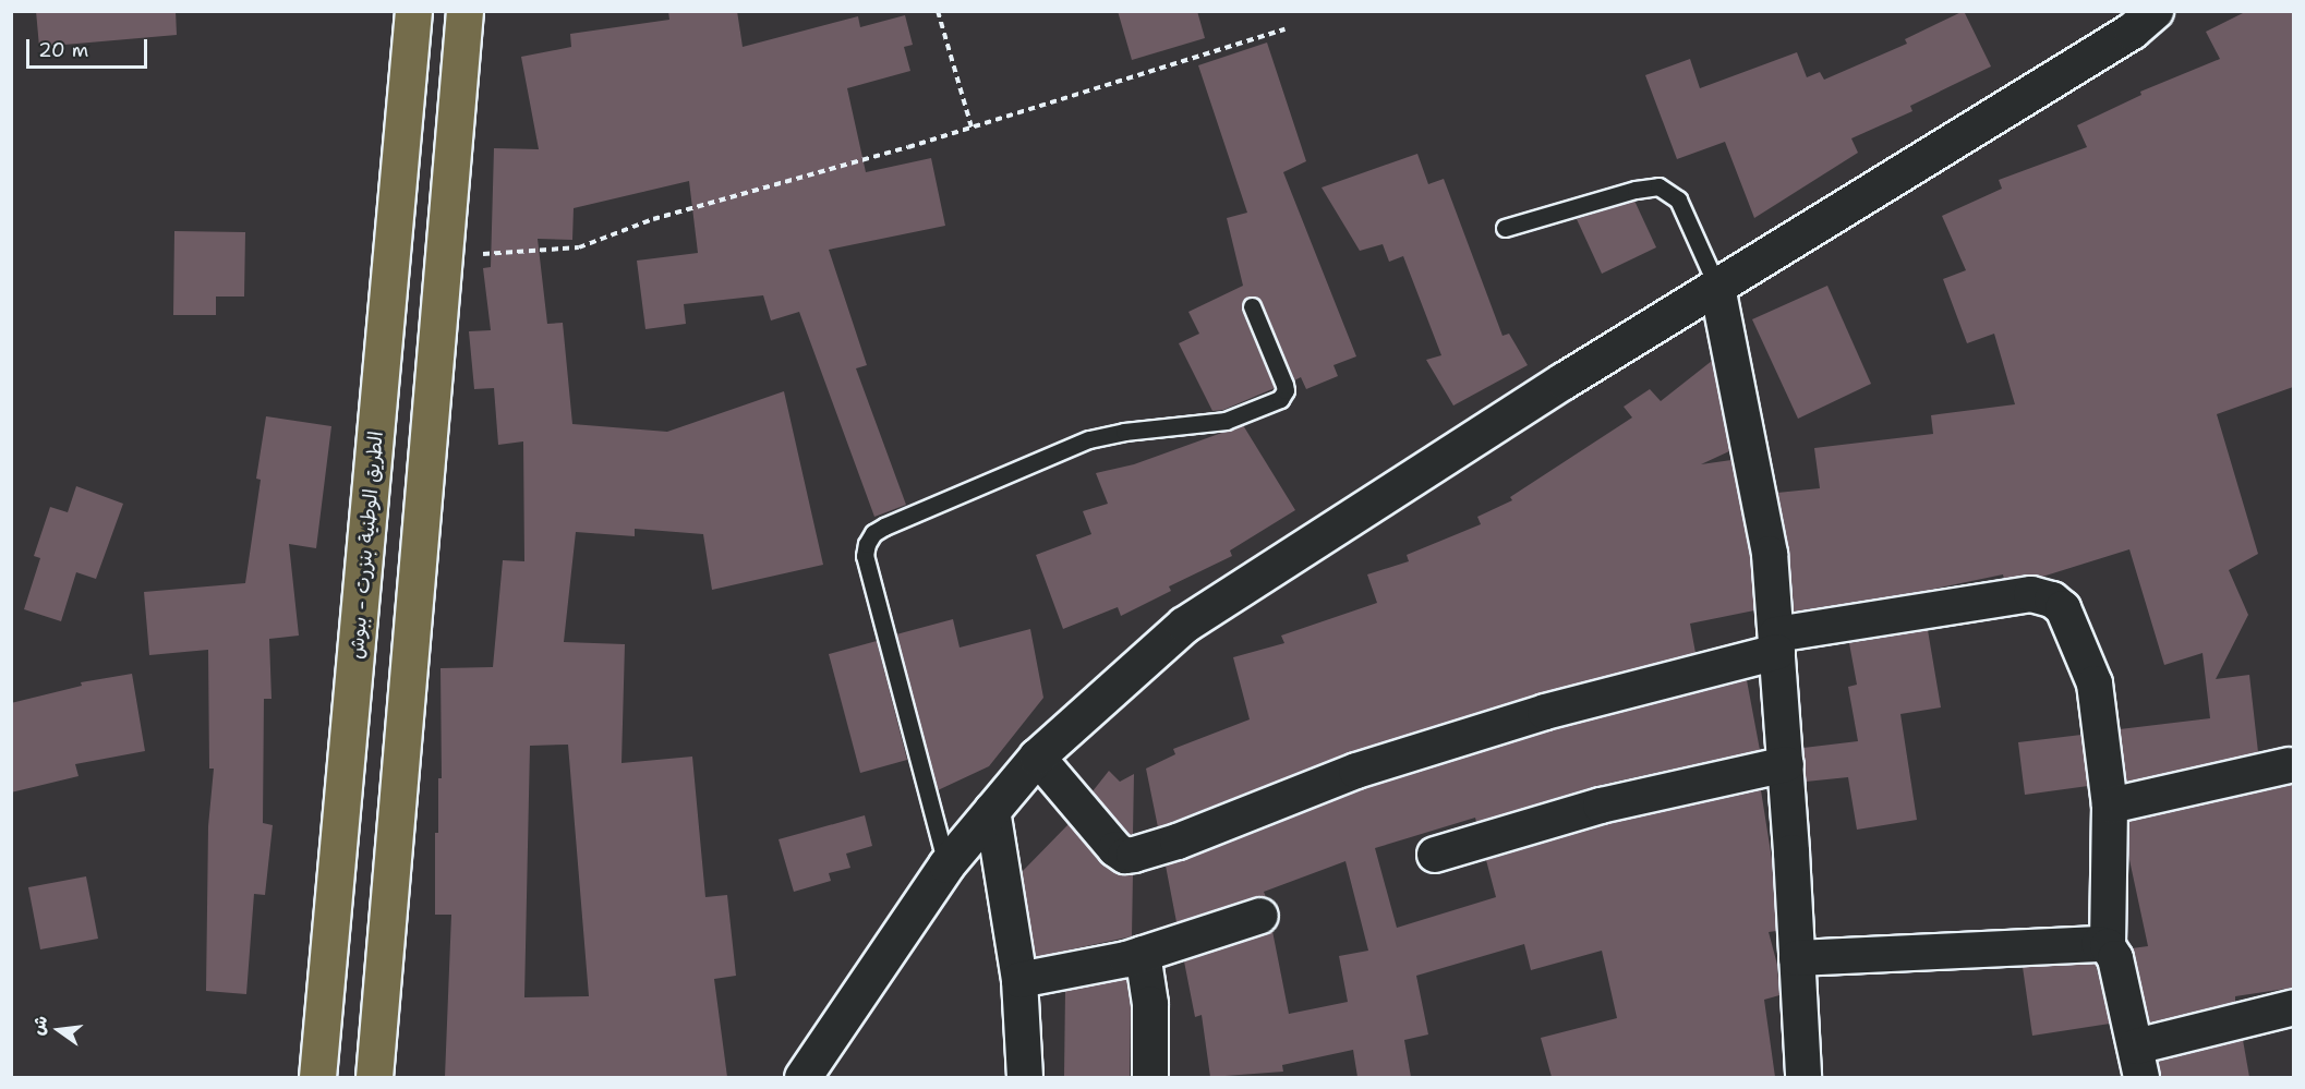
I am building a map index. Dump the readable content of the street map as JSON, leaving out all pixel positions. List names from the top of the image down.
{
  "streets": {
    "main road": ["الطريق الوطنية بنزرت - ببوش"]
  },
  "scale_bar": "20 m",
  "north": "left"
}
